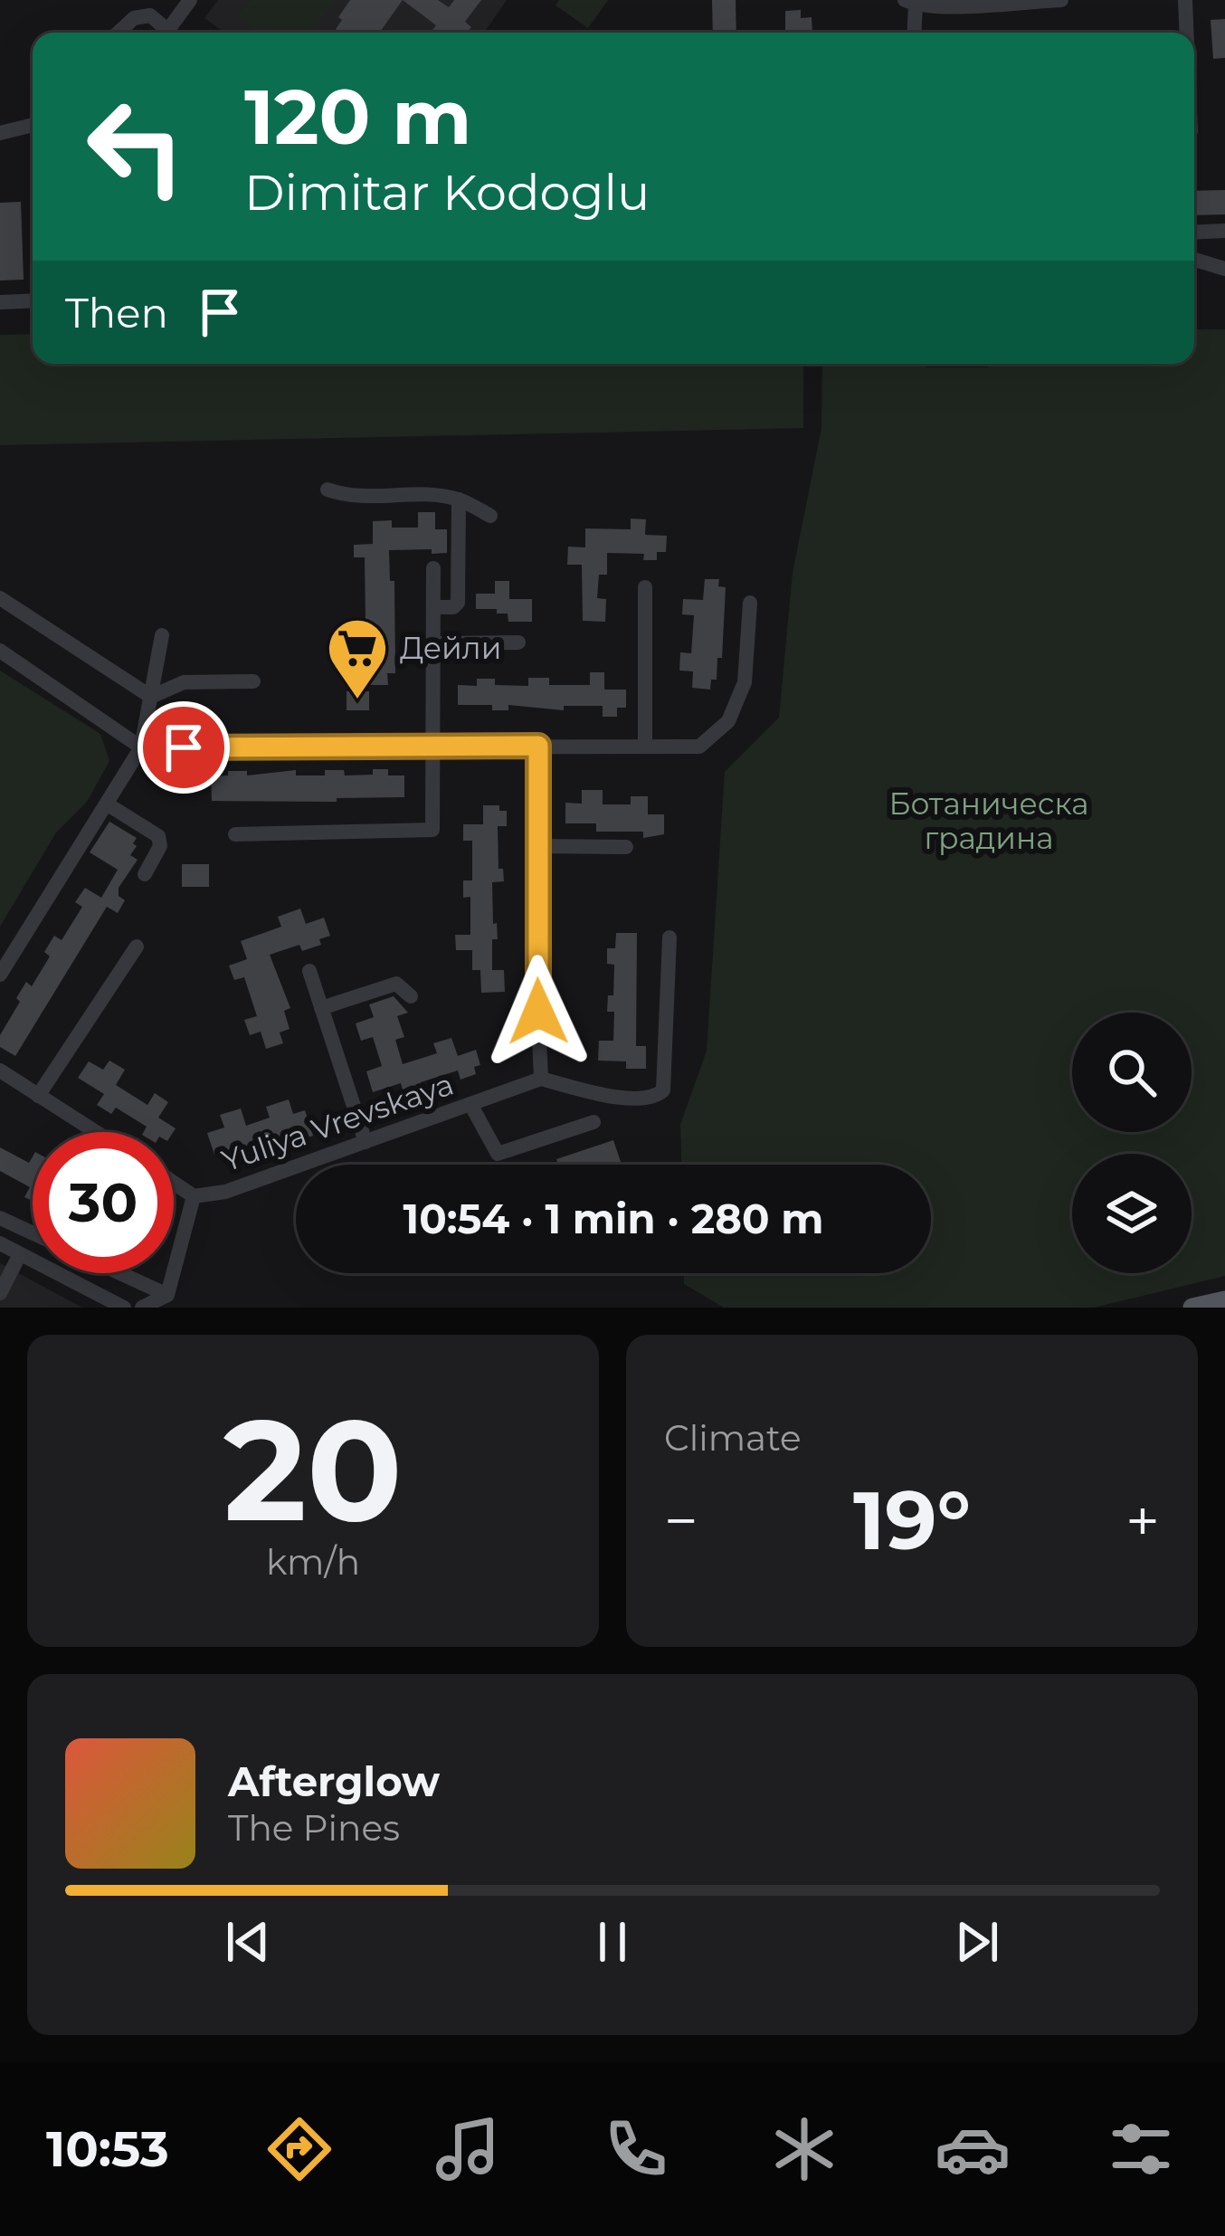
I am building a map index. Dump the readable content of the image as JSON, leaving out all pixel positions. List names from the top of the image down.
{
  "streets": {
    "street": ["Yuliya Vrevskaya"]
  },
  "parks": ["Ботаническа градина"],
  "places": {
    "supermarket": ["Дейли"]
  },
  "page": {
    "turn": ["120 m", "Dimitar Kodoglu"],
    "then": "Then",
    "limit": "30",
    "trip": "10:54 · 1 min · 280 m",
    "tile": [
      ["20", "km/h"],
      "Climate"
    ],
    "heat": ["−", "19°", "+"],
    "song": ["Afterglow", "The Pines"],
    "tabs": "10:53"
  }
}
